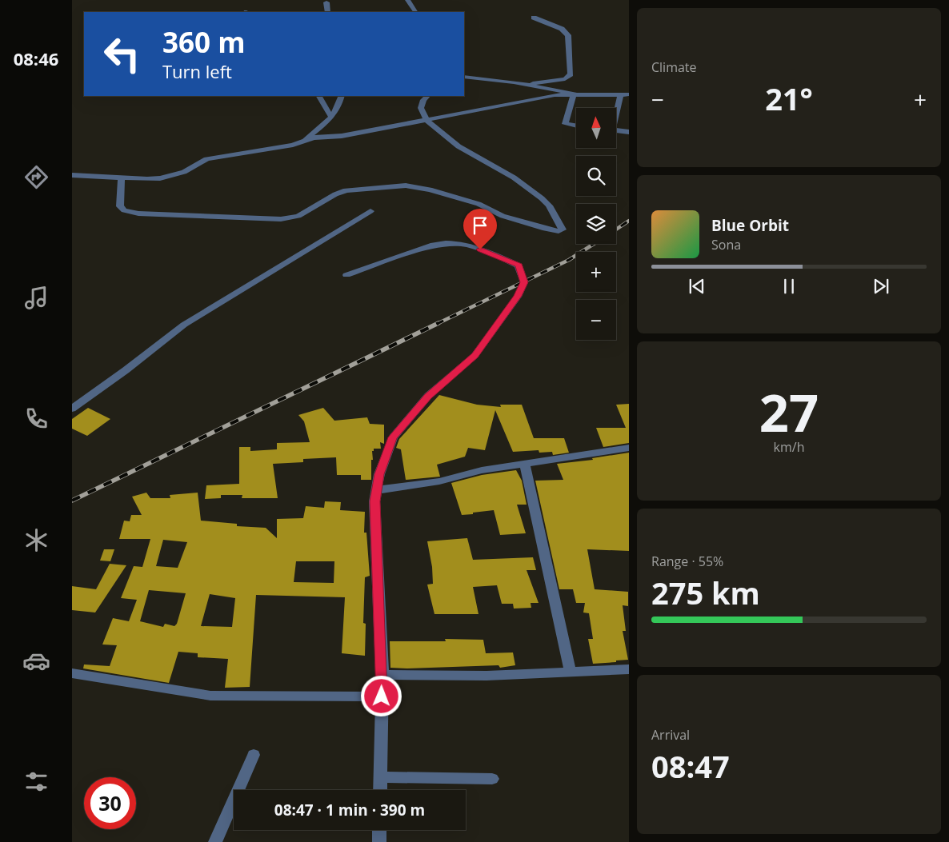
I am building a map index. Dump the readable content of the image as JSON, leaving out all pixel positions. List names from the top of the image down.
{
  "north": "top",
  "page": {
    "tabs": "08:46",
    "tile": [
      "Climate",
      ["27", "km/h"],
      ["Range · 55%", "275 km"],
      ["Arrival", "08:47"]
    ],
    "turn": ["360 m", "Turn left"],
    "heat": ["−", "21°", "+"],
    "map_buttons": ["+", "−"],
    "song": ["Blue Orbit", "Sona"],
    "limit": "30",
    "trip": "08:47 · 1 min · 390 m"
  }
}
